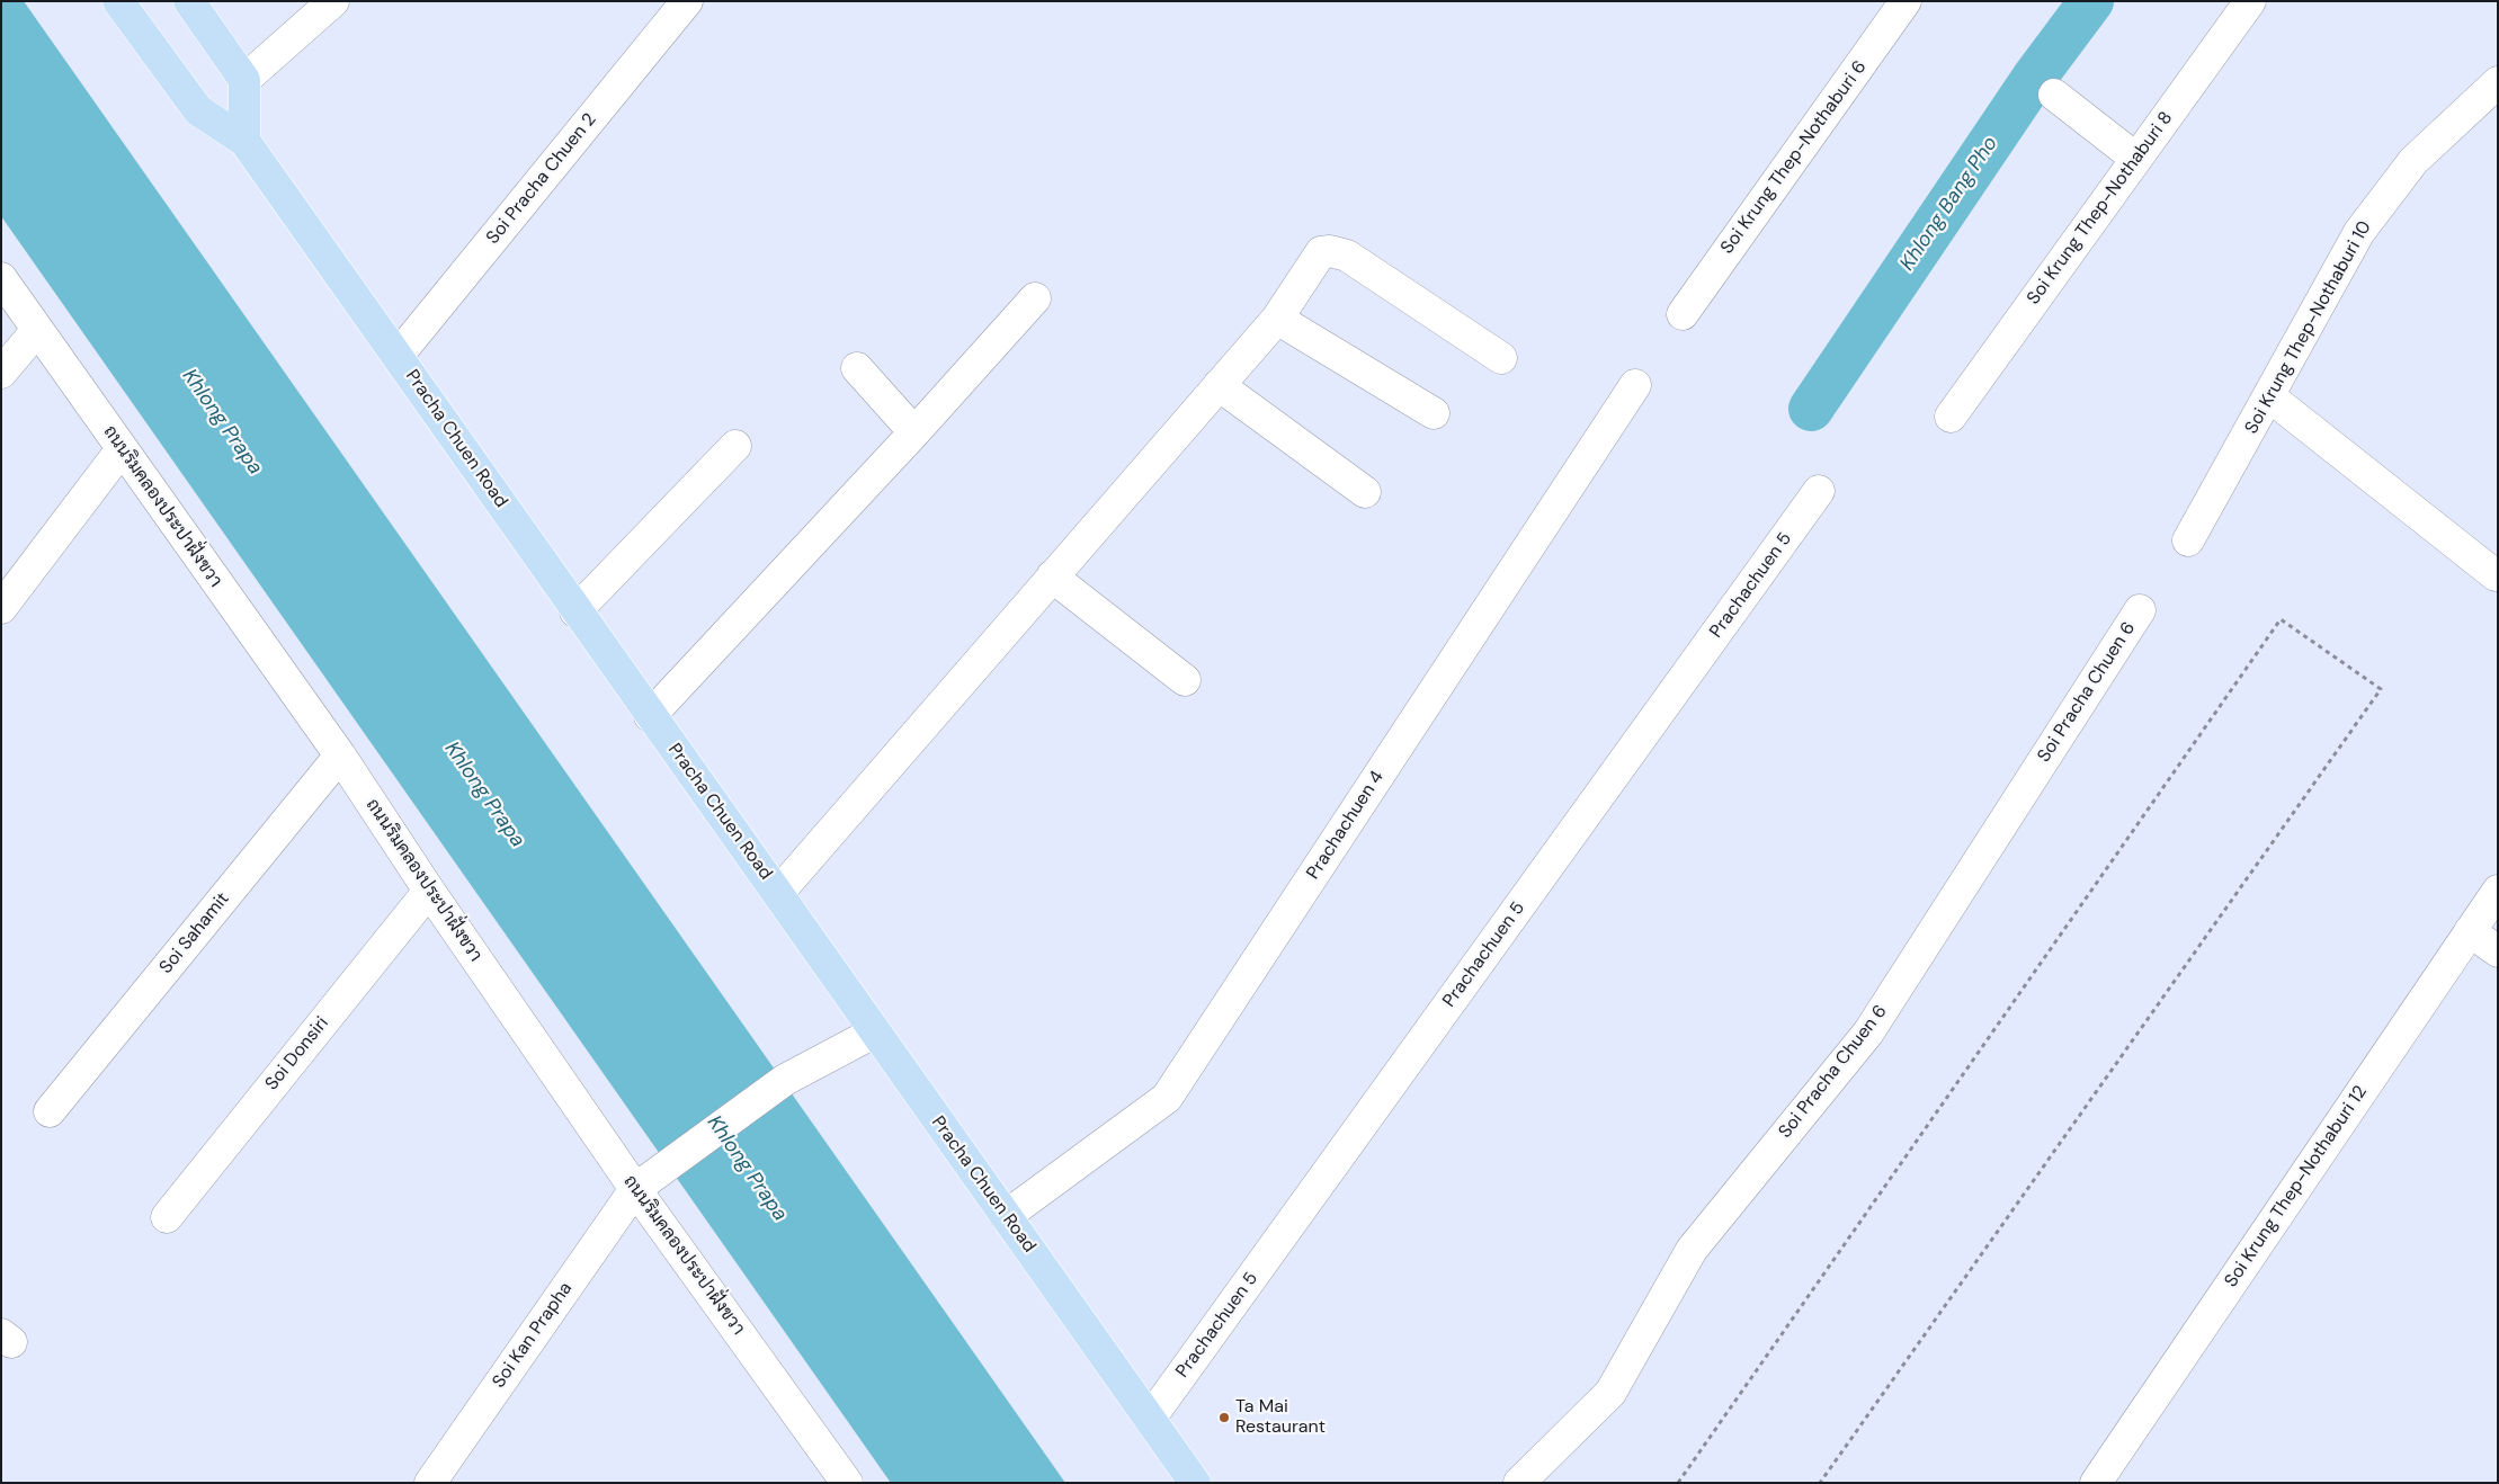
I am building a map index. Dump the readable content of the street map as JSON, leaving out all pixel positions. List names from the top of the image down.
{
  "streets": {
    "main road": ["Pracha Chuen Road"],
    "street": [
      "Soi Krung Thep-Nothaburi 6",
      "Soi Pracha Chuen 2",
      "Soi Krung Thep-Nothaburi 8",
      "Soi Krung Thep-Nothaburi 10",
      "ถนนริมคลองประปาฝั่งขวา",
      "Prachachuen 5",
      "Soi Pracha Chuen 6",
      "Prachachuen 4",
      "Soi Sahamit",
      "Soi Donsiri",
      "Soi Krung Thep-Nothaburi 12",
      "Soi Kan Prapha"
    ]
  },
  "crossings": [
    ["Soi Pracha Chuen 2", "Pracha Chuen Road"],
    ["Pracha Chuen Road", "Prachachuen 5"],
    ["Pracha Chuen Road", "Prachachuen 4"],
    ["Pracha Chuen Road", "Soi Kan Prapha"],
    ["ถนนริมคลองประปาฝั่งขวา", "Soi Sahamit"],
    ["ถนนริมคลองประปาฝั่งขวา", "Soi Donsiri"],
    ["ถนนริมคลองประปาฝั่งขวา", "Soi Kan Prapha"]
  ],
  "water": ["Khlong Bang Pho", "Khlong Prapa"],
  "places": ["Ta Mai Restaurant"]
}
